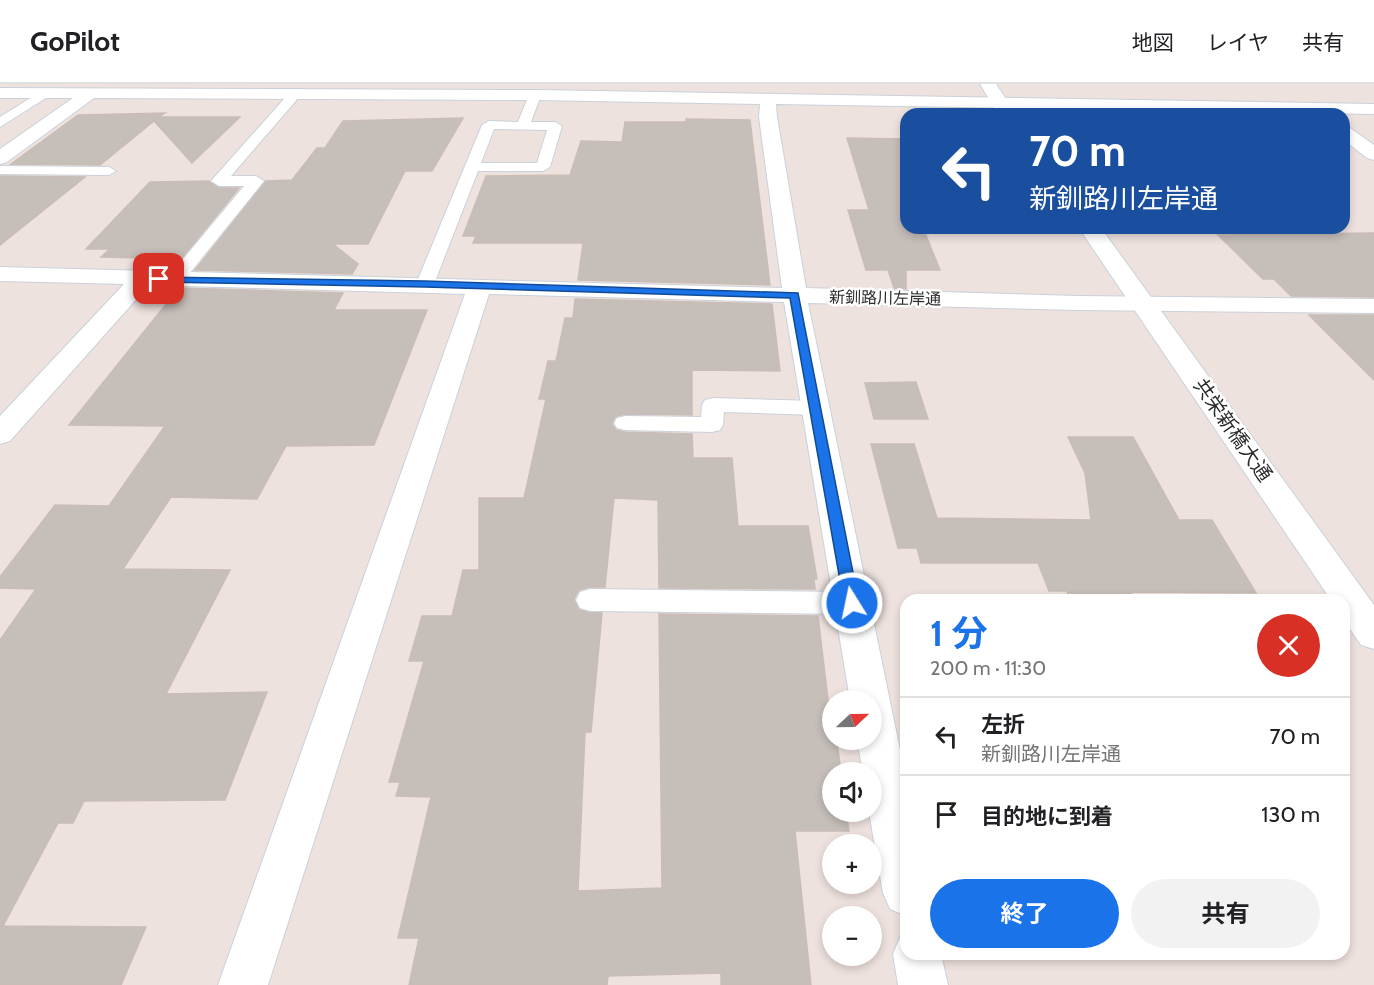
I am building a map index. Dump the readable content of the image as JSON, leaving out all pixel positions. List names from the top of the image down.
{
  "streets": {
    "street": ["新釧路川左岸通", "共栄新橋大通"]
  },
  "crossings": [
    ["新釧路川左岸通", "共栄新橋大通"]
  ],
  "north": "right",
  "page": {
    "header": "GoPilot",
    "nav": ["地図", "レイヤ", "共有"],
    "turn": ["70 m", "新釧路川左岸通"],
    "heading": ["1 分", "200 m · 11:30"],
    "map_buttons": ["+", "−"],
    "list": [
      {
        "name": "左折",
        "note": "新釧路川左岸通",
        "value": "70 m"
      },
      {
        "name": "目的地に到着",
        "value": "130 m"
      }
    ],
    "buttons": ["終了", "共有"]
  }
}
